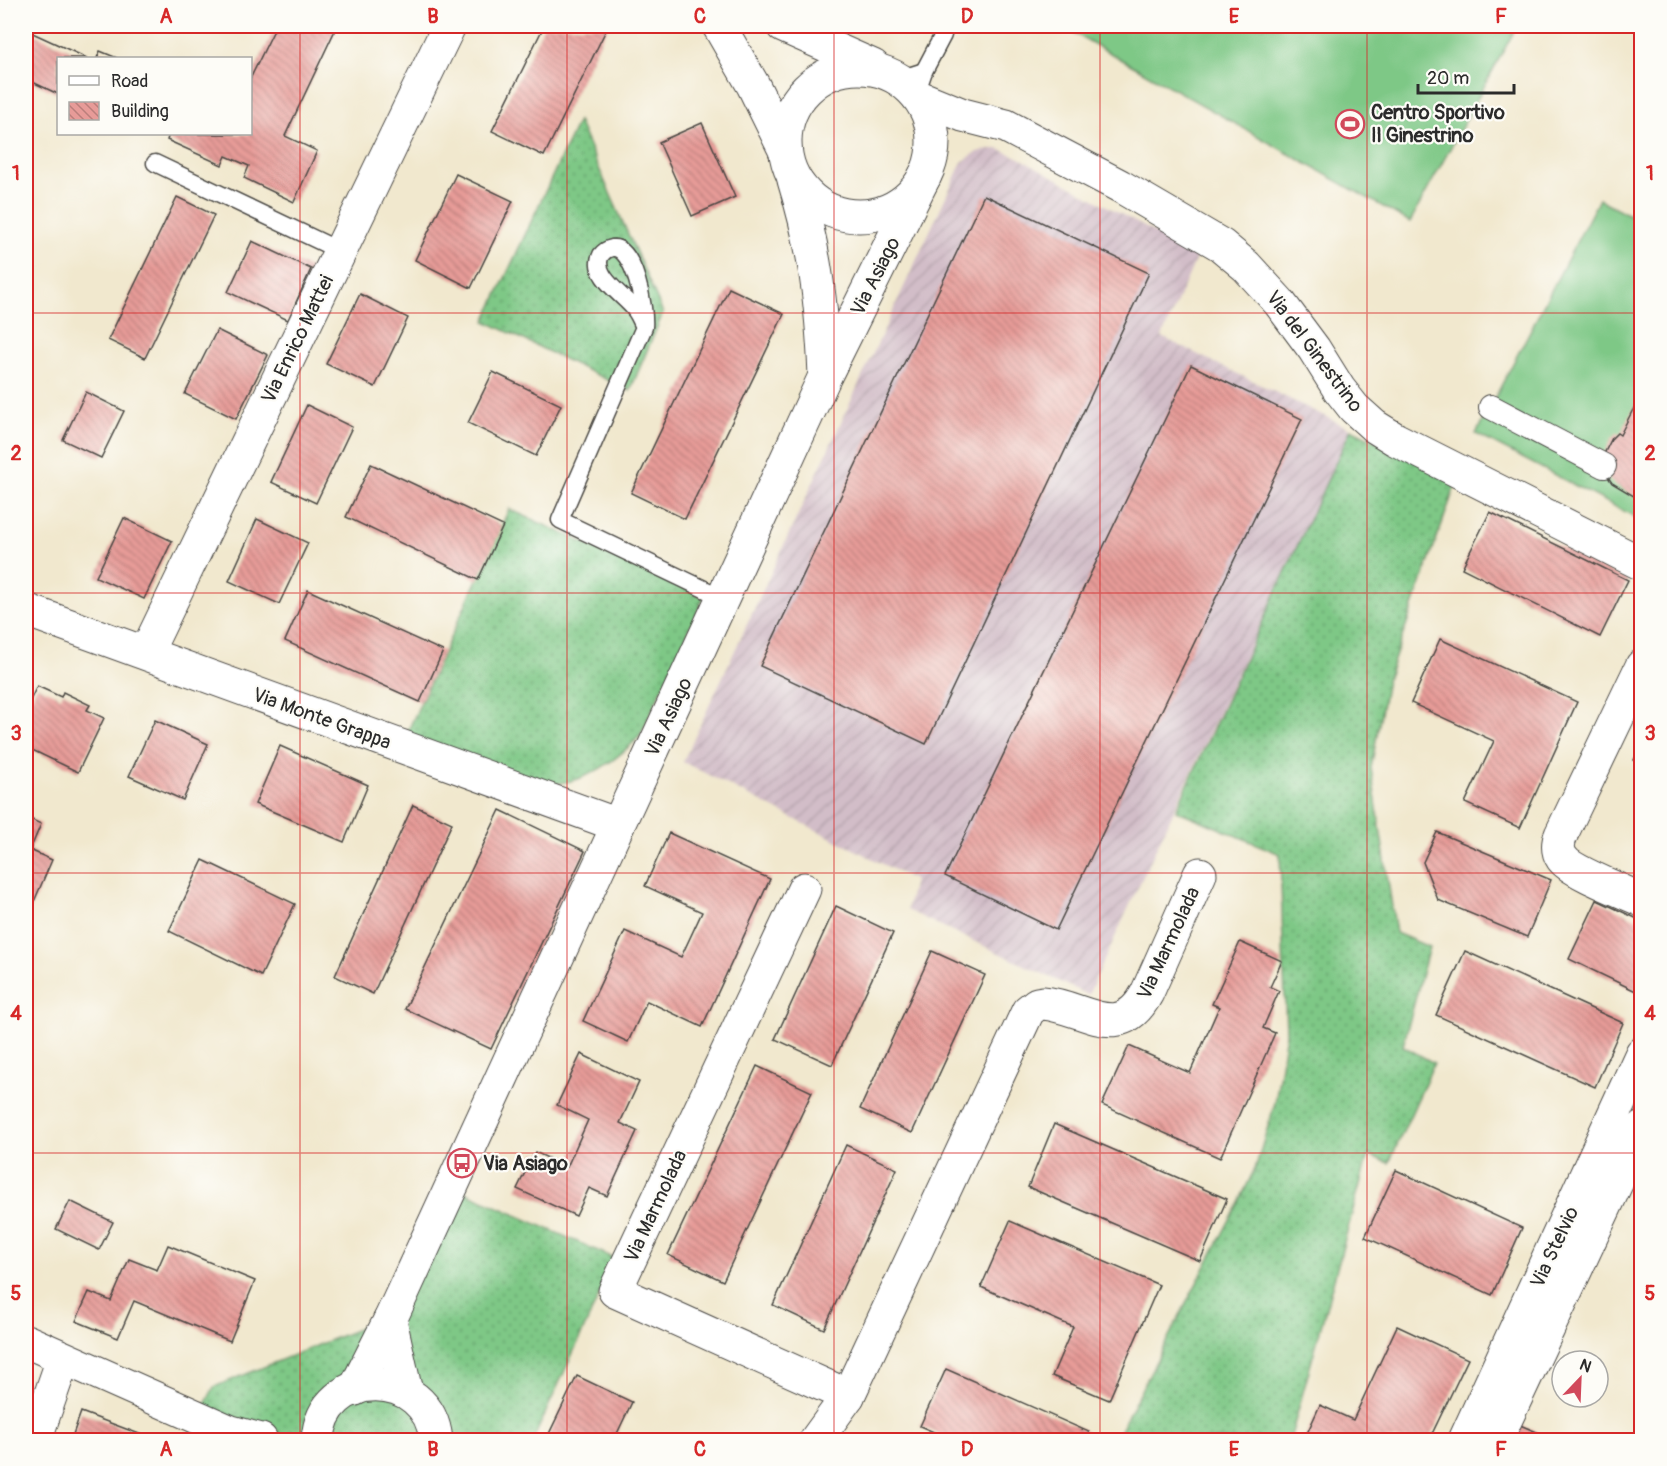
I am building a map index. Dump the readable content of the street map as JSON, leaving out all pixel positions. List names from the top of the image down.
{
  "streets": {
    "street": [
      "Via Asiago",
      "Via Enrico Mattei",
      "Via del Ginestrino",
      "Via Monte Grappa",
      "Via Marmolada",
      "Via Stelvio"
    ]
  },
  "crossings": [
    ["Via Asiago", "Via del Ginestrino"],
    ["Via Asiago", "Via Monte Grappa"],
    ["Via Enrico Mattei", "Via Monte Grappa"]
  ],
  "places": {
    "sports": ["Centro Sportivo Il Ginestrino"],
    "bus stop": ["Via Asiago"]
  },
  "legend": ["Road", "Building"],
  "scale_bar": "20 m",
  "north": "top right",
  "grid": {
    "columns": [
      "A",
      "B",
      "C",
      "D",
      "E",
      "F"
    ],
    "rows": [
      "1",
      "2",
      "3",
      "4",
      "5"
    ]
  }
}
